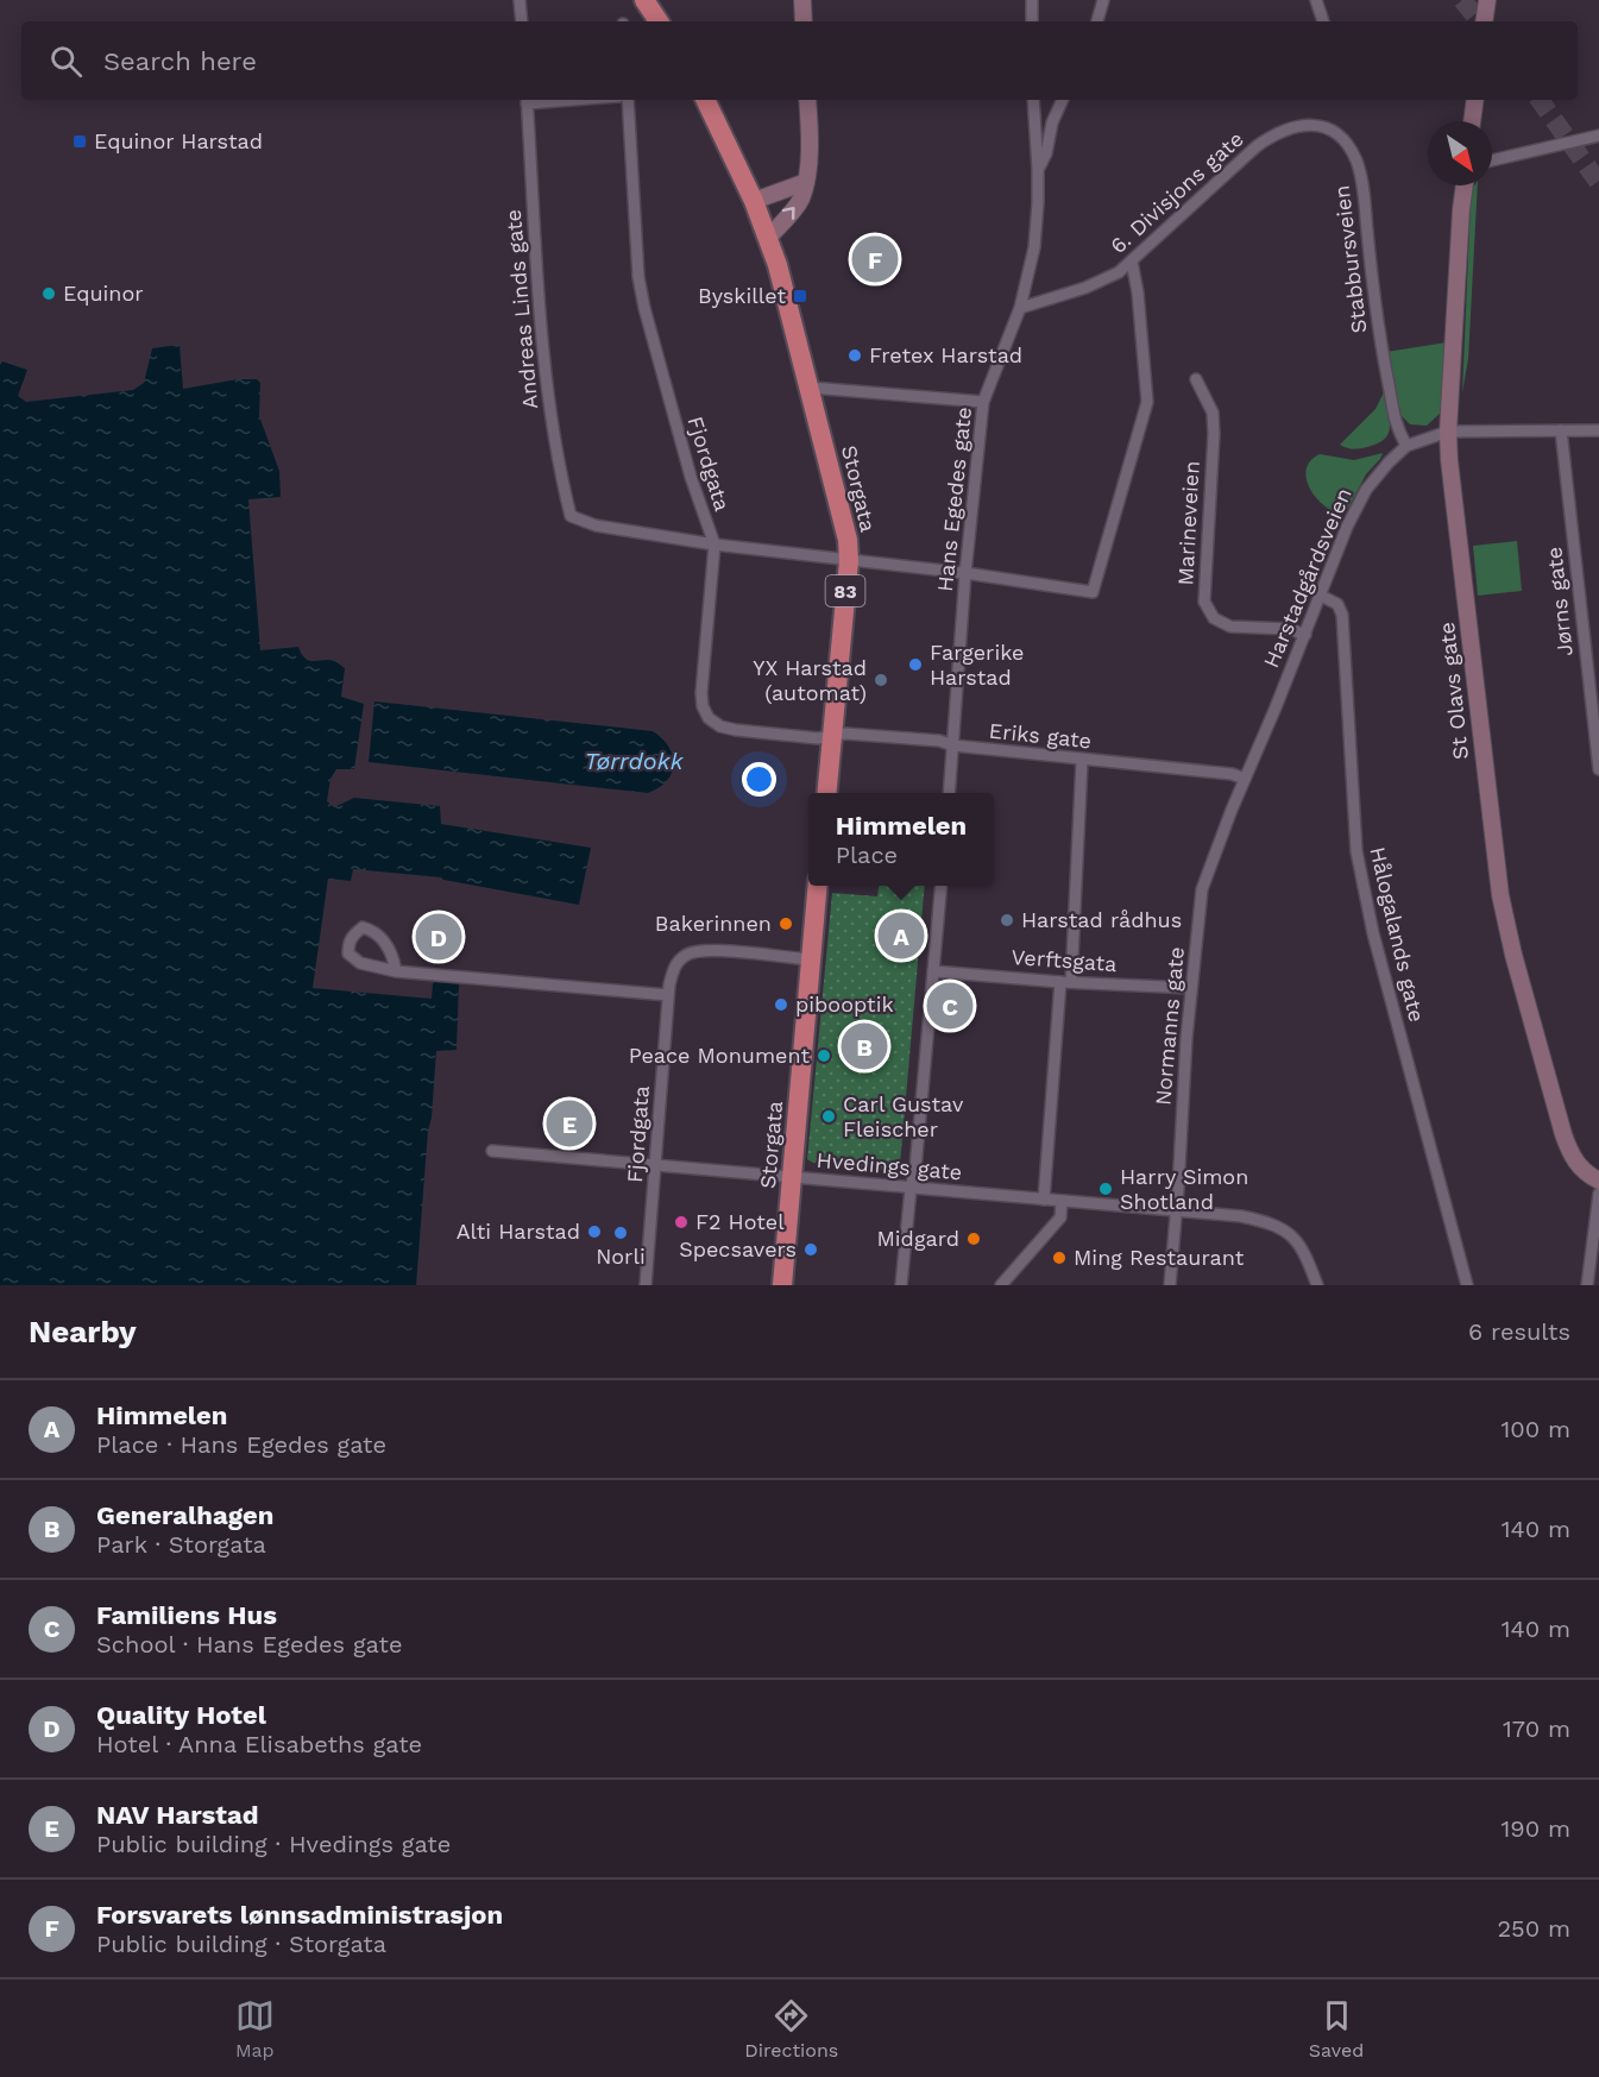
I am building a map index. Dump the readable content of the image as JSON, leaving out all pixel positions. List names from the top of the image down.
{
  "streets": {
    "highway": ["Storgata", "83"],
    "street": [
      "6. Divisjons gate",
      "Stabbursveien",
      "Andreas Linds gate",
      "Fjordgata",
      "Hans Egedes gate",
      "Marineveien",
      "Harstadgårdsveien",
      "Jørns gate",
      "St Olavs gate",
      "Eriks gate",
      "Hålogalands gate",
      "Verftsgata",
      "Normanns gate",
      "Hvedings gate"
    ]
  },
  "crossings": [
    ["6. Divisjons gate", "Stabbursveien"],
    ["6. Divisjons gate", "Hans Egedes gate"],
    ["Stabbursveien", "Harstadgårdsveien"],
    ["Andreas Linds gate", "Fjordgata"],
    ["Fjordgata", "Storgata"],
    ["Fjordgata", "Eriks gate"],
    ["Fjordgata", "Hvedings gate"],
    ["Storgata", "83"],
    ["Storgata", "Eriks gate"],
    ["Storgata", "Hvedings gate"],
    ["Hans Egedes gate", "Eriks gate"],
    ["Marineveien", "Harstadgårdsveien"],
    ["Harstadgårdsveien", "Jørns gate"],
    ["Harstadgårdsveien", "St Olavs gate"],
    ["Harstadgårdsveien", "Eriks gate"],
    ["Harstadgårdsveien", "Hålogalands gate"],
    ["Harstadgårdsveien", "Normanns gate"],
    ["Eriks gate", "Normanns gate"],
    ["Verftsgata", "Normanns gate"],
    ["Normanns gate", "Hvedings gate"]
  ],
  "water": ["Tørrdokk"],
  "places": {
    "transit": ["Equinor Harstad", "Byskillet"],
    "other": [
      "Equinor",
      "Fretex Harstad",
      "Fargerike Harstad",
      "YX Harstad (automat)",
      "Harstad rådhus",
      "Bakerinnen",
      "pibooptik",
      "Peace Monument",
      "Carl Gustav Fleischer",
      "Harry Simon Shotland",
      "F2 Hotel",
      "Alti Harstad",
      "Norli",
      "Midgard",
      "Specsavers",
      "Ming Restaurant"
    ]
  },
  "north": "bottom right",
  "page": {
    "search": "Search here",
    "pins": [
      "F",
      "A",
      "D",
      "C",
      "B",
      "E"
    ],
    "popup": ["Himmelen", "Place"],
    "heading": ["Nearby", "6 results"],
    "list": [
      {
        "mark": "A",
        "name": "Himmelen",
        "note": "Place · Hans Egedes gate",
        "value": "100 m"
      },
      {
        "mark": "B",
        "name": "Generalhagen",
        "note": "Park · Storgata",
        "value": "140 m"
      },
      {
        "mark": "C",
        "name": "Familiens Hus",
        "note": "School · Hans Egedes gate",
        "value": "140 m"
      },
      {
        "mark": "D",
        "name": "Quality Hotel",
        "note": "Hotel · Anna Elisabeths gate",
        "value": "170 m"
      },
      {
        "mark": "E",
        "name": "NAV Harstad",
        "note": "Public building · Hvedings gate",
        "value": "190 m"
      },
      {
        "mark": "F",
        "name": "Forsvarets lønnsadministrasjon",
        "note": "Public building · Storgata",
        "value": "250 m"
      }
    ],
    "nav": ["Map", "Directions", "Saved"]
  }
}
